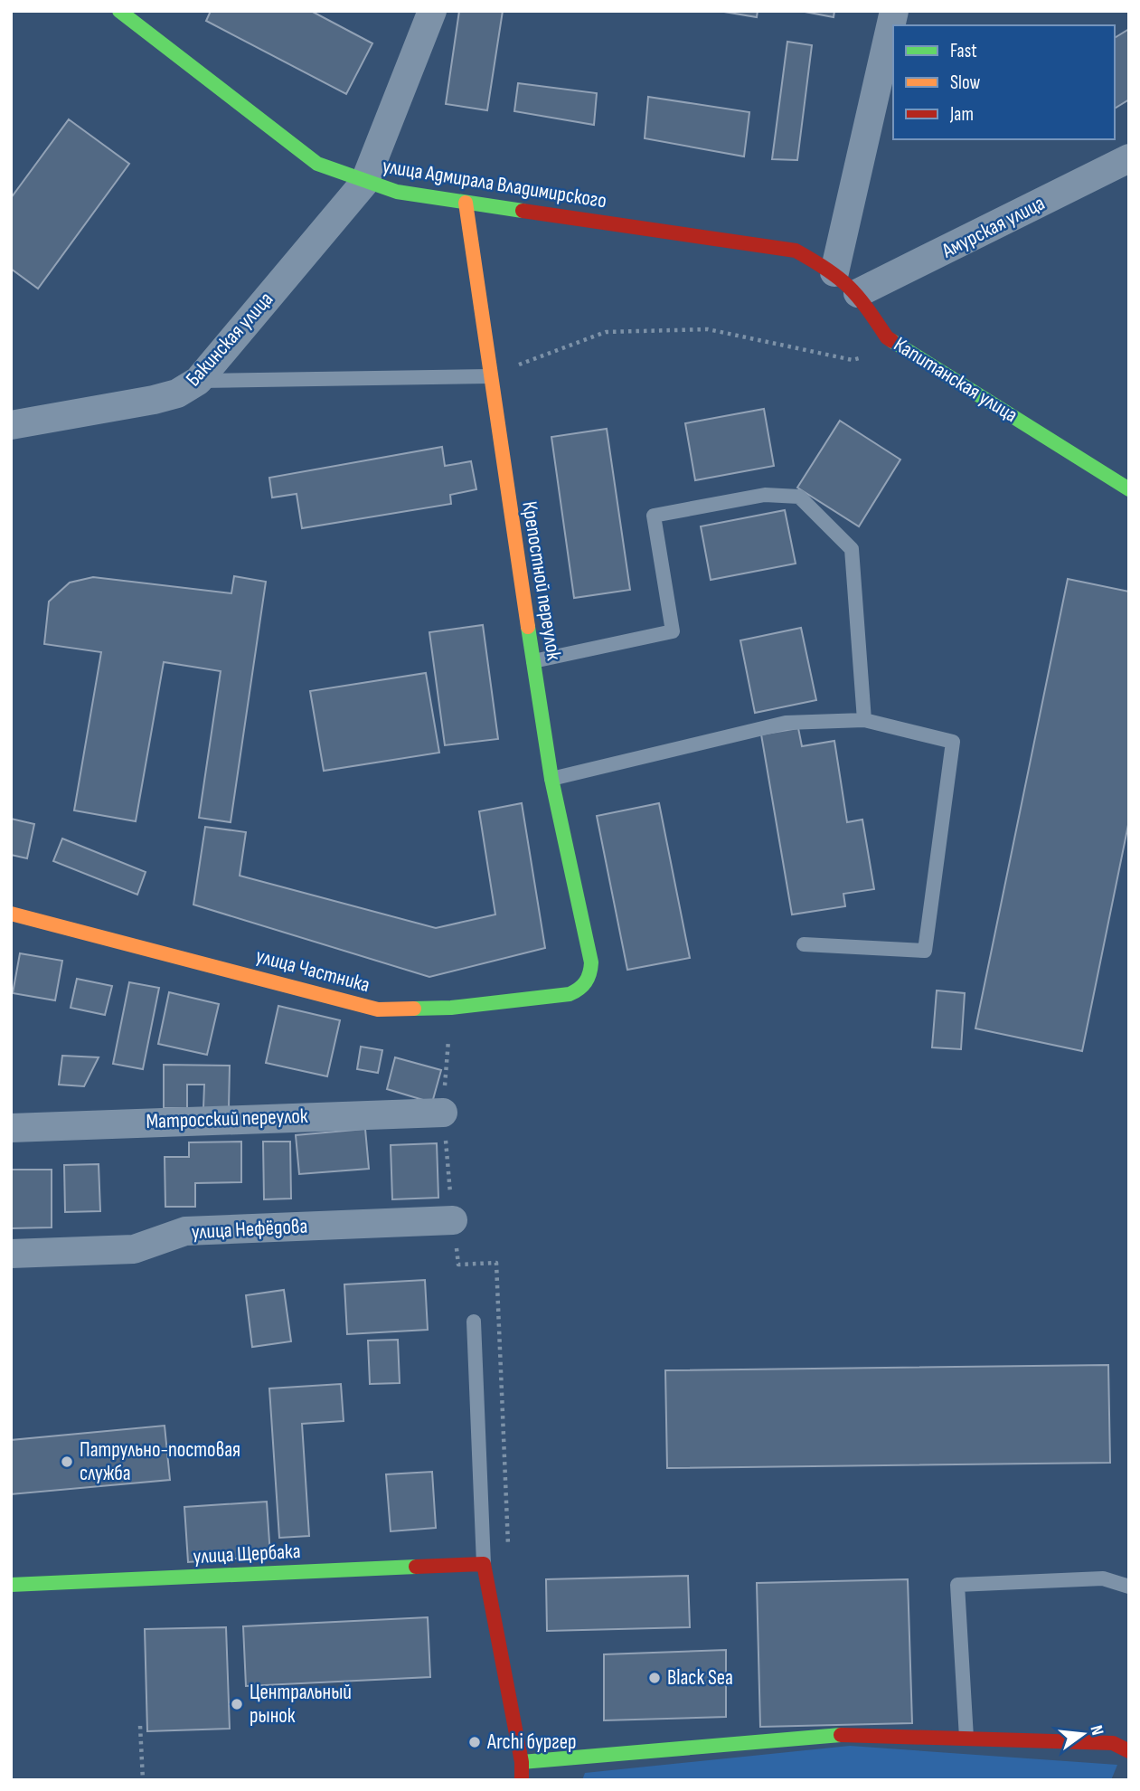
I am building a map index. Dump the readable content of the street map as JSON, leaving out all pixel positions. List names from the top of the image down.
{
  "streets": {
    "main road": [
      "улица Адмирала Владимирского",
      "Капитанская улица",
      "Крепостной переулок",
      "улица Частника",
      "улица Щербака"
    ],
    "street": [
      "Амурская улица",
      "Бакинская улица",
      "Матросский переулок",
      "улица Нефёдова"
    ]
  },
  "crossings": [
    ["улица Адмирала Владимирского", "Бакинская улица"],
    ["улица Адмирала Владимирского", "Капитанская улица"],
    ["улица Адмирала Владимирского", "Крепостной переулок"],
    ["Амурская улица", "Капитанская улица"],
    ["Крепостной переулок", "улица Частника"]
  ],
  "places": [
    "Патрульно-постовая служба",
    "Black Sea",
    "Центральный рынок",
    "Archi бургер"
  ],
  "legend": ["Fast", "Slow", "Jam"],
  "north": "right"
}
